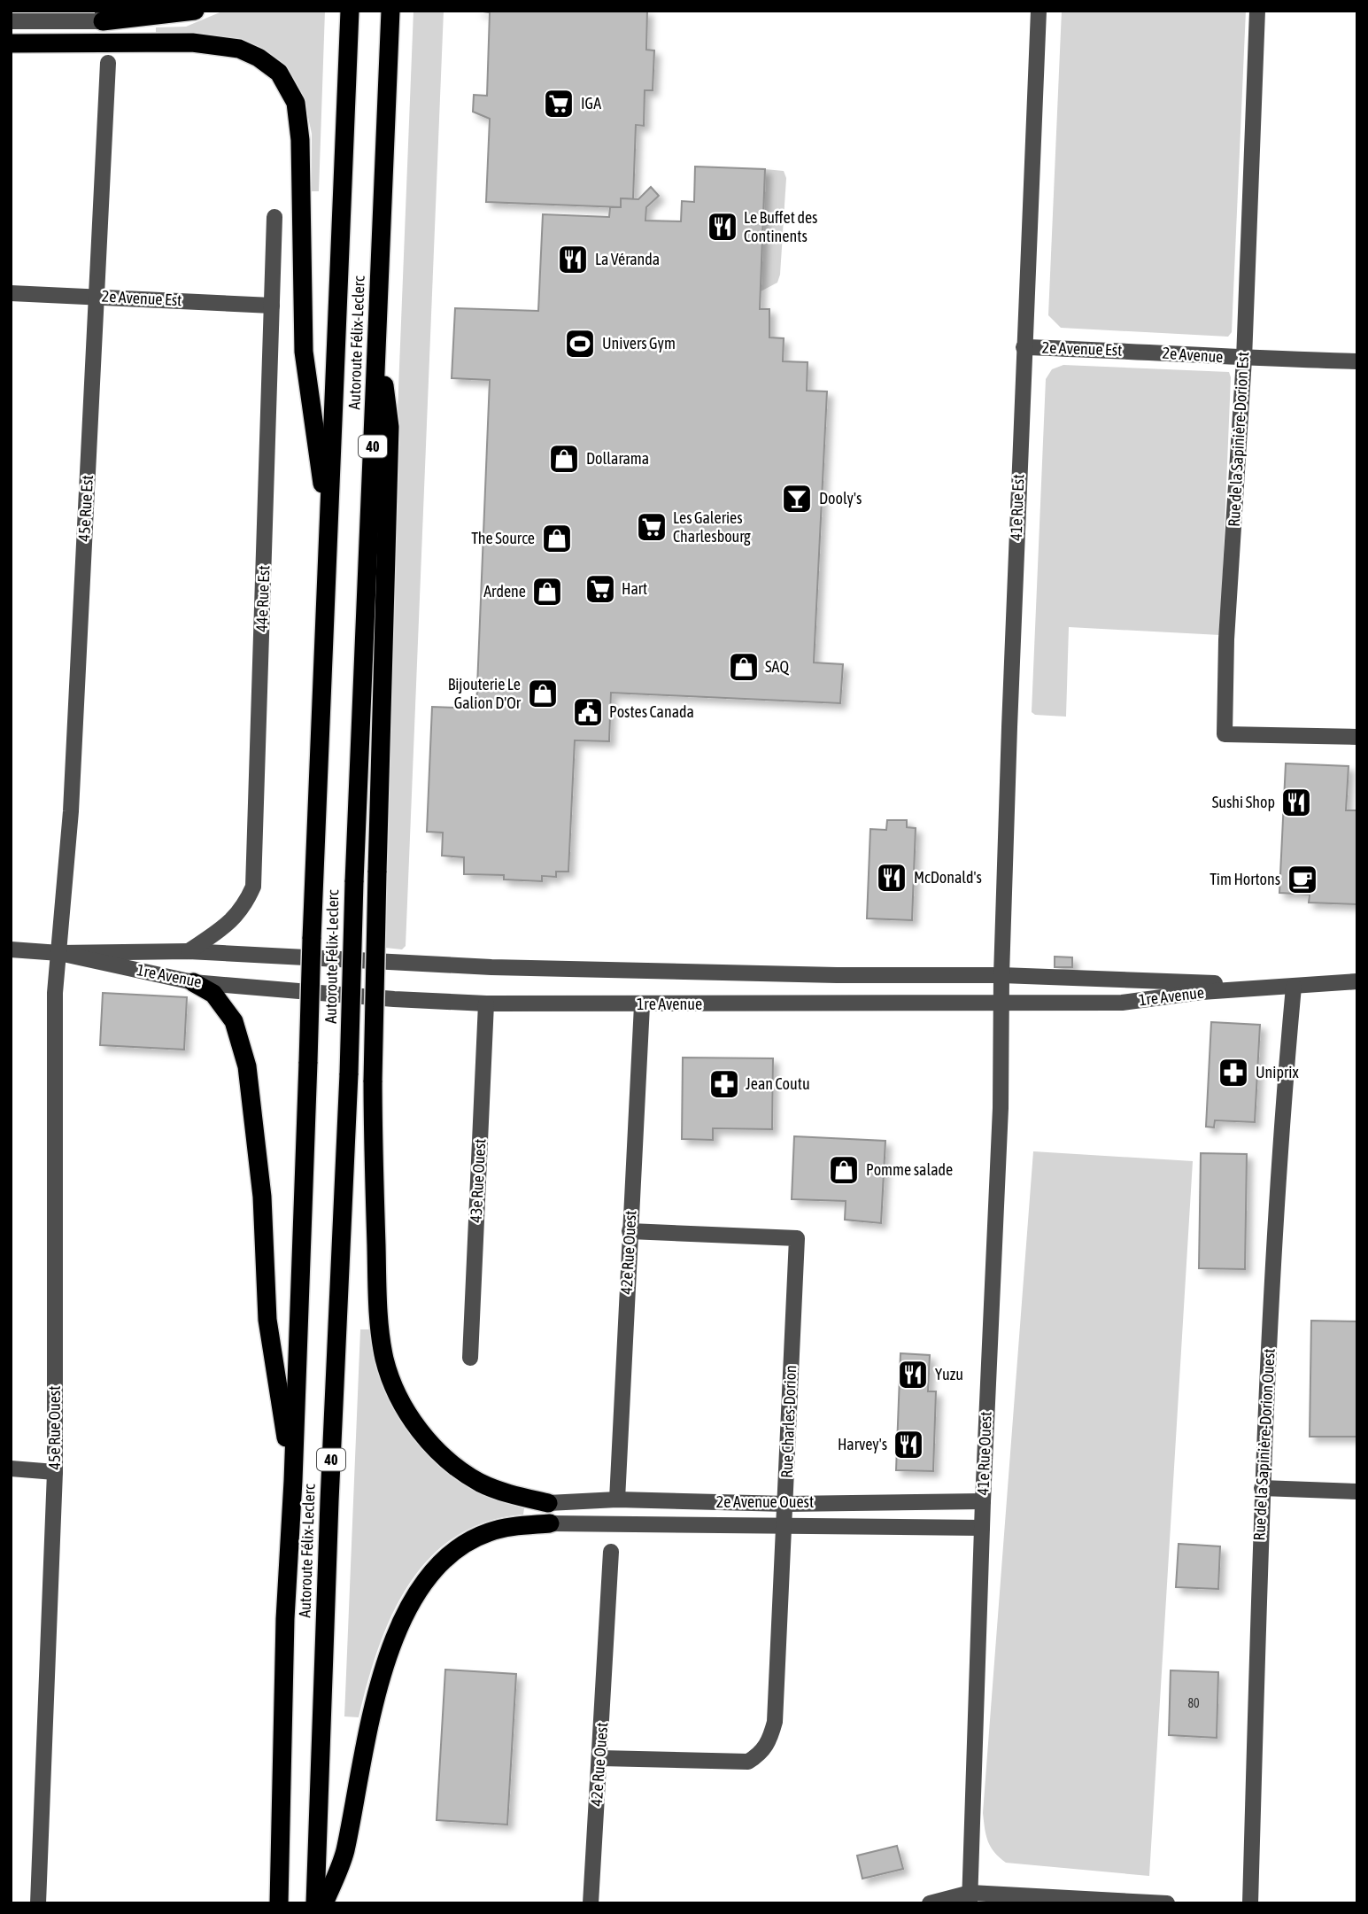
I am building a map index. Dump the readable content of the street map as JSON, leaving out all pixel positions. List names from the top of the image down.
{
  "streets": {
    "highway": ["Autoroute Félix-Leclerc", "40"],
    "street": [
      "2e Avenue Est",
      "2e Avenue",
      "Rue de la Sapinière-Dorion Est",
      "41e Rue Est",
      "45e Rue Est",
      "44e Rue Est",
      "1re Avenue",
      "43e Rue Ouest",
      "42e Rue Ouest",
      "Rue Charles-Dorion",
      "45e Rue Ouest",
      "Rue de la Sapinière-Dorion Ouest",
      "41e Rue Ouest",
      "2e Avenue Ouest"
    ]
  },
  "crossings": [
    ["2e Avenue Est", "2e Avenue"],
    ["2e Avenue Est", "41e Rue Est"],
    ["2e Avenue Est", "45e Rue Est"],
    ["2e Avenue Est", "44e Rue Est"],
    ["2e Avenue", "Rue de la Sapinière-Dorion Est"],
    ["41e Rue Est", "1re Avenue"],
    ["41e Rue Est", "41e Rue Ouest"],
    ["45e Rue Est", "1re Avenue"],
    ["45e Rue Est", "45e Rue Ouest"],
    ["44e Rue Est", "1re Avenue"],
    ["1re Avenue", "43e Rue Ouest"],
    ["1re Avenue", "42e Rue Ouest"],
    ["1re Avenue", "45e Rue Ouest"],
    ["1re Avenue", "Rue de la Sapinière-Dorion Ouest"],
    ["1re Avenue", "41e Rue Ouest"],
    ["42e Rue Ouest", "Rue Charles-Dorion"],
    ["42e Rue Ouest", "2e Avenue Ouest"],
    ["Rue Charles-Dorion", "2e Avenue Ouest"],
    ["41e Rue Ouest", "2e Avenue Ouest"]
  ],
  "places": {
    "supermarket": ["IGA", "Les Galeries Charlesbourg", "Hart"],
    "restaurant": [
      "Le Buffet des Continents",
      "La Véranda",
      "Sushi Shop",
      "McDonald's",
      "Yuzu",
      "Harvey's"
    ],
    "sports": ["Univers Gym"],
    "shop": [
      "Dollarama",
      "The Source",
      "Ardene",
      "SAQ",
      "Bijouterie Le Galion D'Or",
      "Pomme salade"
    ],
    "bar": ["Dooly's"],
    "public building": ["Postes Canada"],
    "cafe": ["Tim Hortons"],
    "pharmacy": ["Uniprix", "Jean Coutu"]
  },
  "house_numbers": ["80"]
}
